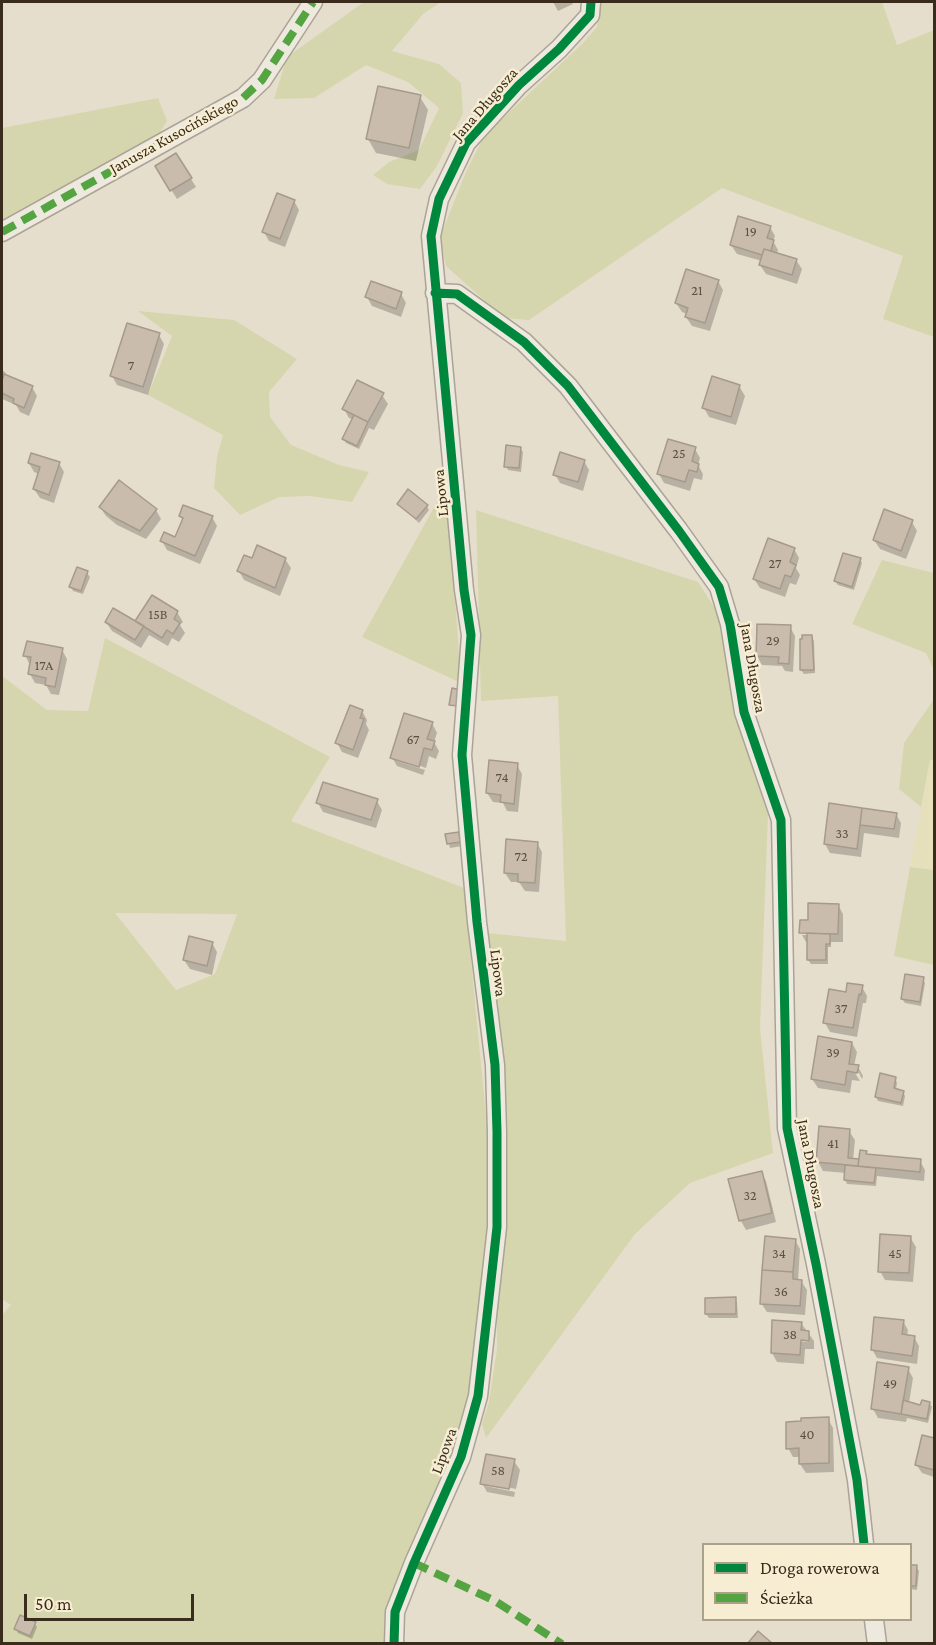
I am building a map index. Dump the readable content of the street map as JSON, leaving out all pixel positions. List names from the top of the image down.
{
  "streets": {
    "street": ["Jana Długosza", "Janusza Kusocińskiego", "Lipowa"]
  },
  "crossings": [
    ["Jana Długosza", "Lipowa"]
  ],
  "house_numbers": [
    "19",
    "21",
    "7",
    "25",
    "27",
    "15B",
    "29",
    "17A",
    "67",
    "74",
    "33",
    "72",
    "37",
    "39",
    "41",
    "32",
    "34",
    "45",
    "36",
    "38",
    "49",
    "40",
    "58"
  ],
  "legend": ["Droga rowerowa", "Ścieżka"],
  "scale_bar": "50 m"
}
